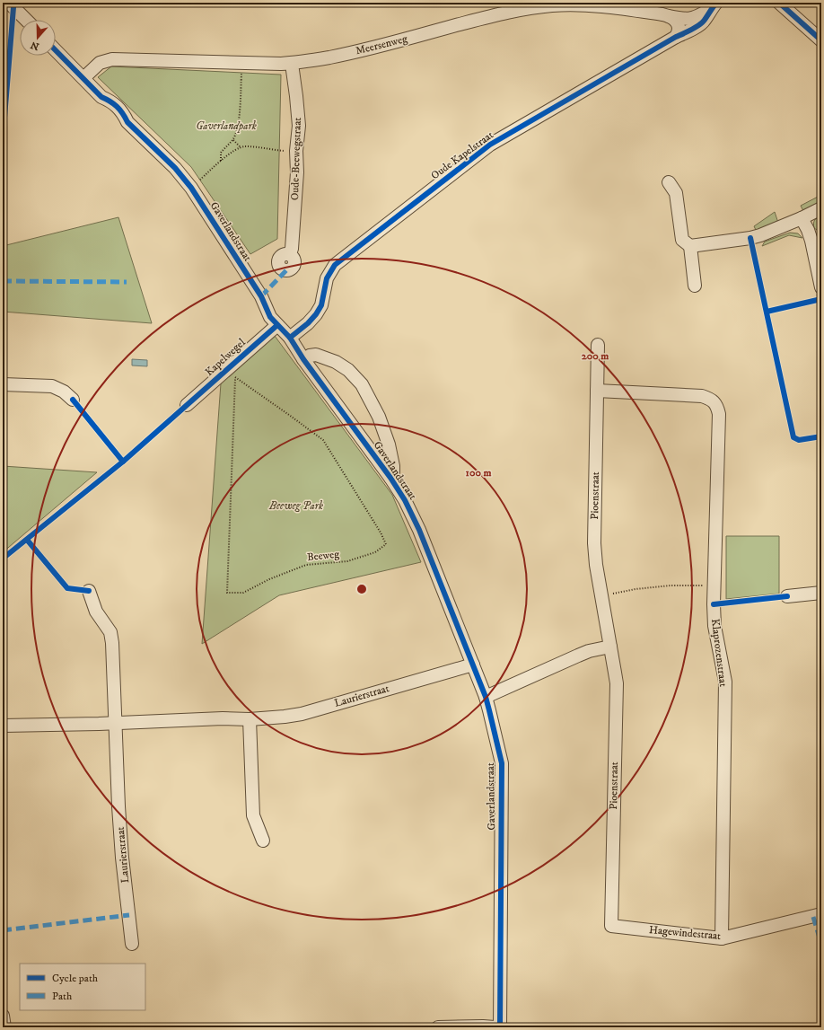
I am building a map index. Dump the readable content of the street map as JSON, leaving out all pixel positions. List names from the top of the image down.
{
  "streets": {
    "street": [
      "Meersenweg",
      "Oude Kapelstraat",
      "Oude-Beewegstraat",
      "Gaverlandstraat",
      "Kapelwegel",
      "Pioenstraat",
      "Klaprozenstraat",
      "Laurierstraat",
      "Hagewindestraat"
    ],
    "path": ["Beeweg"]
  },
  "crossings": [
    ["Meersenweg", "Oude Kapelstraat"],
    ["Meersenweg", "Oude-Beewegstraat"],
    ["Meersenweg", "Gaverlandstraat"],
    ["Oude Kapelstraat", "Gaverlandstraat"],
    ["Gaverlandstraat", "Kapelwegel"],
    ["Gaverlandstraat", "Laurierstraat"],
    ["Kapelwegel", "Beeweg"],
    ["Pioenstraat", "Klaprozenstraat"],
    ["Pioenstraat", "Hagewindestraat"],
    ["Klaprozenstraat", "Hagewindestraat"]
  ],
  "parks": ["Gaverlandpark", "Beeweg Park"],
  "legend": ["Cycle path", "Path"],
  "north": "bottom",
  "rings": ["200 m", "100 m"]
}
